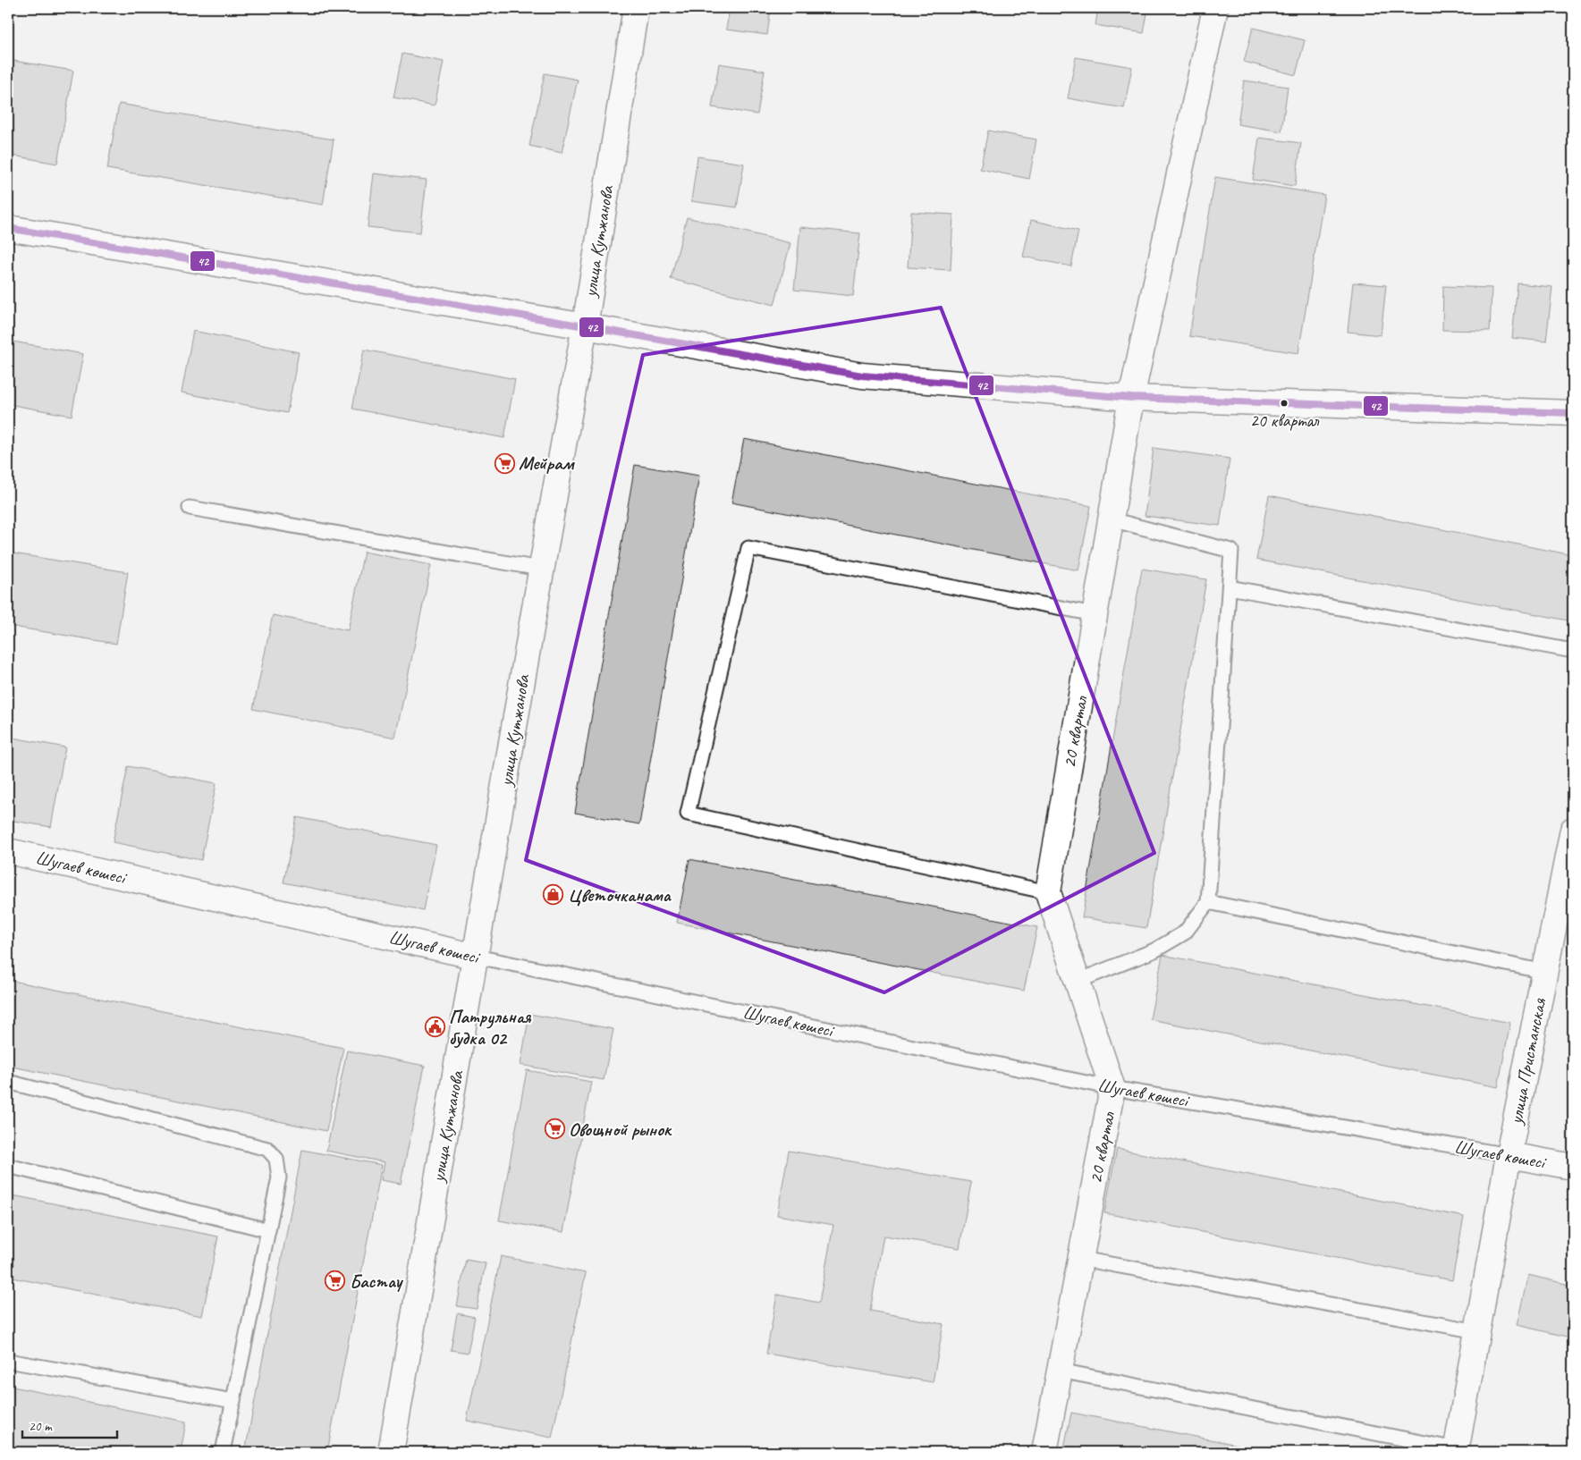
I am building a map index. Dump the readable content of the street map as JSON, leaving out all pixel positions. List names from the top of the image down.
{
  "streets": {
    "street": [
      "улица Кутжанова",
      "20 квартал",
      "Шугаев көшесі",
      "улица Пристанская"
    ]
  },
  "crossings": [
    ["улица Кутжанова", "Шугаев көшесі"],
    ["20 квартал", "Шугаев көшесі"],
    ["Шугаев көшесі", "улица Пристанская"]
  ],
  "places": {
    "other": ["20 квартал"],
    "supermarket": ["Мейрам", "Овощной рынок", "Бастау"],
    "shop": ["Цветочканама"],
    "public building": ["Патрульная будка 02"]
  },
  "lines": ["transit line 42"],
  "scale_bar": "20 m"
}
